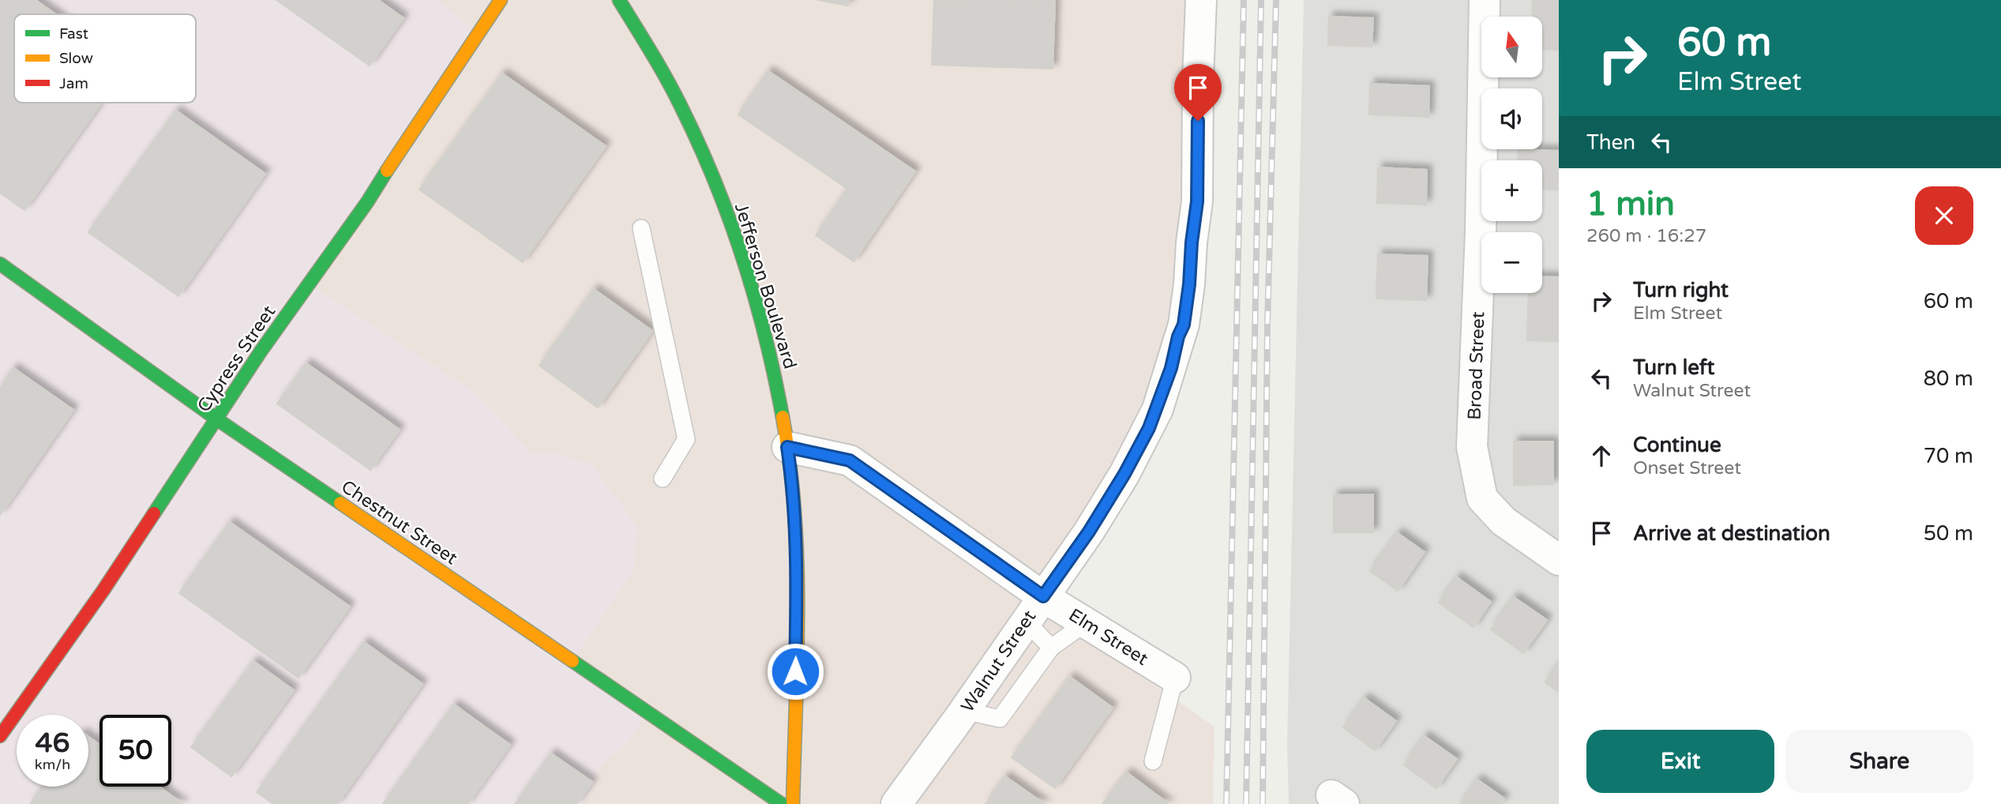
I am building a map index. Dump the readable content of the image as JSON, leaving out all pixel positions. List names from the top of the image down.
{
  "streets": {
    "street": [
      "Jefferson Boulevard",
      "Cypress Street",
      "Broad Street",
      "Chestnut Street",
      "Elm Street",
      "Walnut Street"
    ]
  },
  "crossings": [
    ["Jefferson Boulevard", "Elm Street"],
    ["Cypress Street", "Chestnut Street"],
    ["Elm Street", "Walnut Street"]
  ],
  "legend": ["Fast", "Slow", "Jam"],
  "north": "top",
  "page": {
    "turn": ["60 m", "Elm Street"],
    "map_buttons": ["+", "−"],
    "then": "Then",
    "heading": ["1 min", "260 m · 16:27"],
    "list": [
      {
        "name": "Turn right",
        "note": "Elm Street",
        "value": "60 m"
      },
      {
        "name": "Turn left",
        "note": "Walnut Street",
        "value": "80 m"
      },
      {
        "name": "Continue",
        "note": "Onset Street",
        "value": "70 m"
      },
      {
        "name": "Arrive at destination",
        "value": "50 m"
      }
    ],
    "speed": "46 km/h",
    "limit": "50",
    "buttons": ["Exit", "Share"]
  }
}
